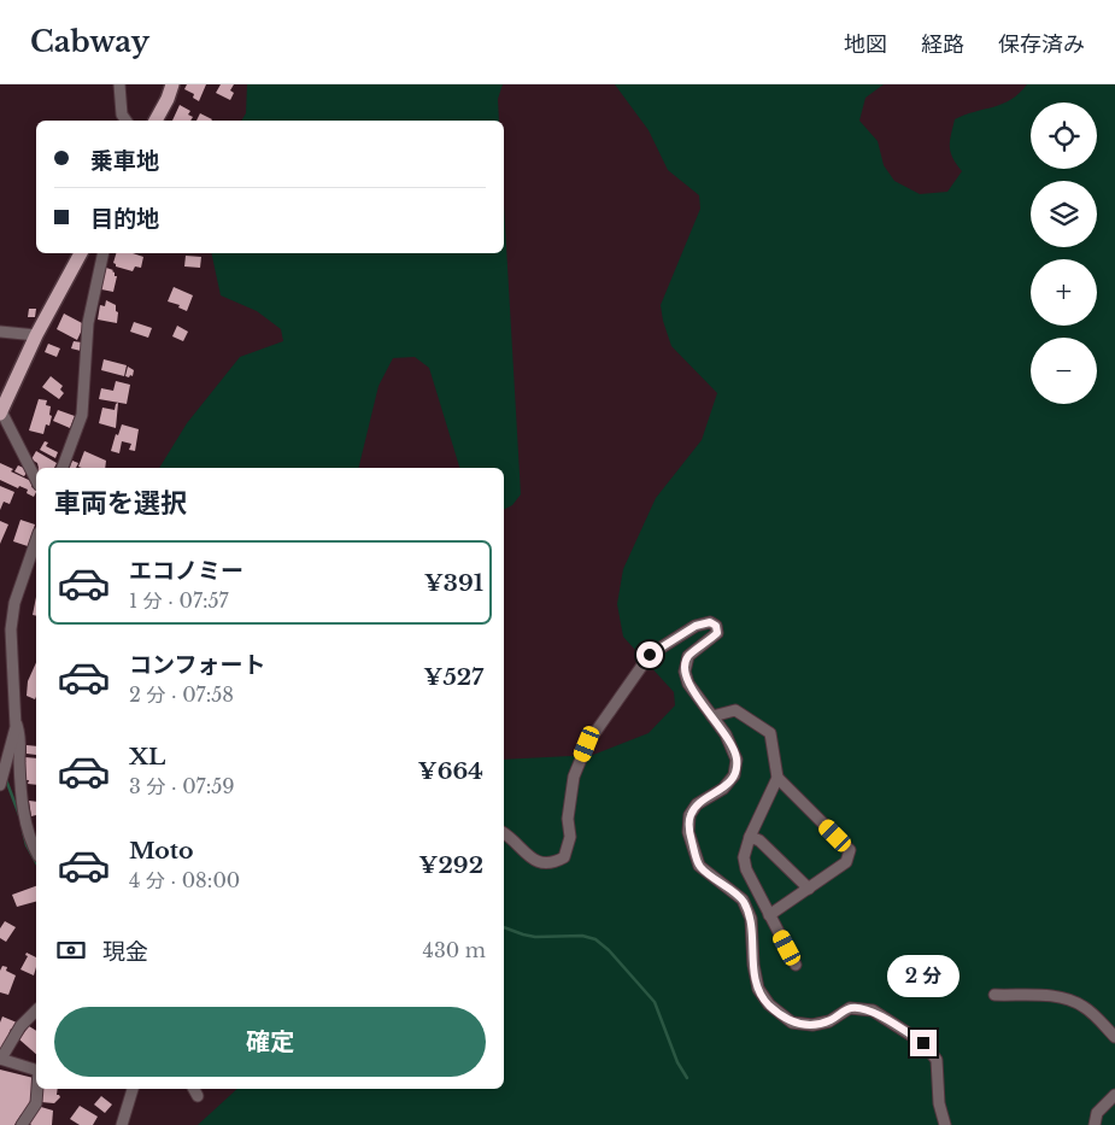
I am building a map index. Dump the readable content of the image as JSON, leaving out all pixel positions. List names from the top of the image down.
{
  "page": {
    "header": "Cabway",
    "nav": ["地図", "経路", "保存済み"],
    "map_buttons": ["+", "−"],
    "banner": ["乗車地", "目的地"],
    "heading": "車両を選択",
    "list": [
      {
        "name": "エコノミー",
        "note": "1 分 · 07:57",
        "value": "¥391"
      },
      {
        "name": "コンフォート",
        "note": "2 分 · 07:58",
        "value": "¥527"
      },
      {
        "name": "XL",
        "note": "3 分 · 07:59",
        "value": "¥664"
      },
      {
        "name": "Moto",
        "note": "4 分 · 08:00",
        "value": "¥292"
      }
    ],
    "pay": ["現金", "430 m"],
    "bubble": "2 分",
    "buttons": "確定"
  }
}
